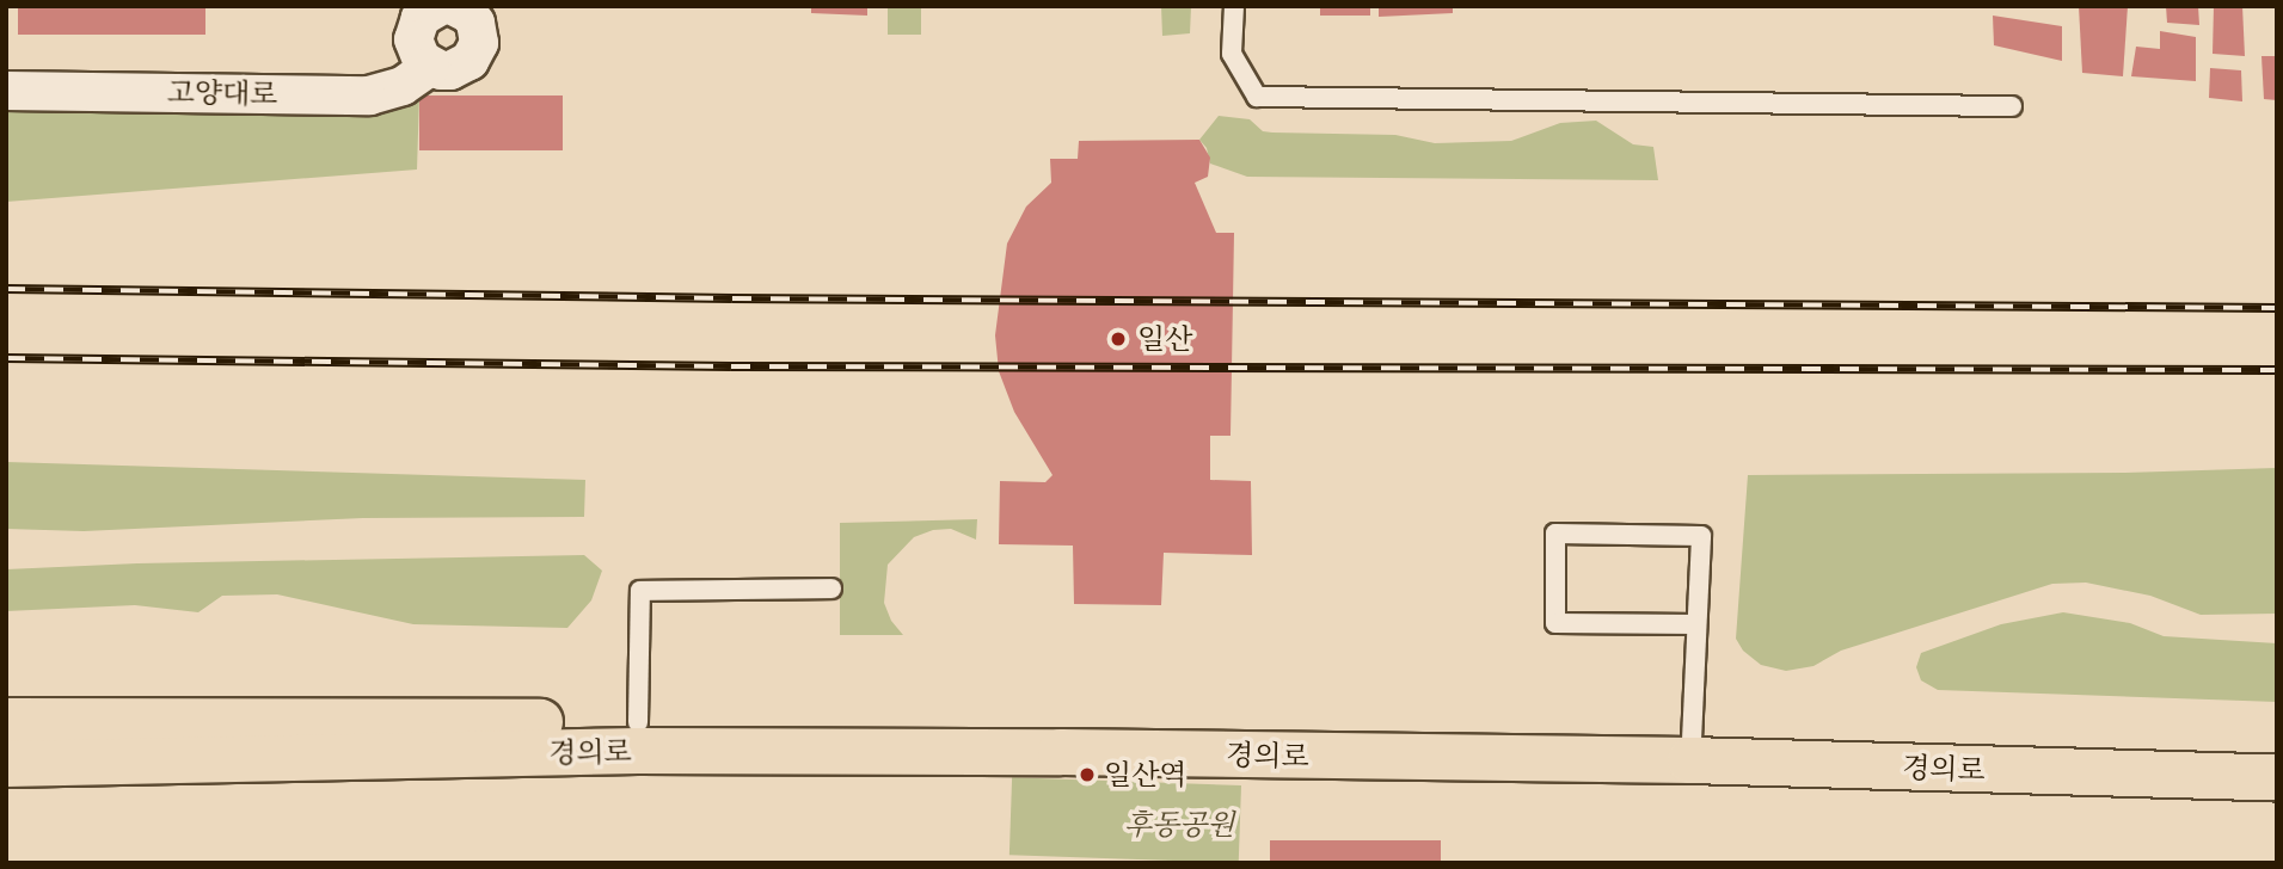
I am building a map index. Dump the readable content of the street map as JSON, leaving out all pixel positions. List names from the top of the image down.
{
  "streets": {
    "main road": ["경의로"],
    "street": ["고양대로"]
  },
  "parks": ["후동공원"],
  "places": ["일산", "일산역"]
}
